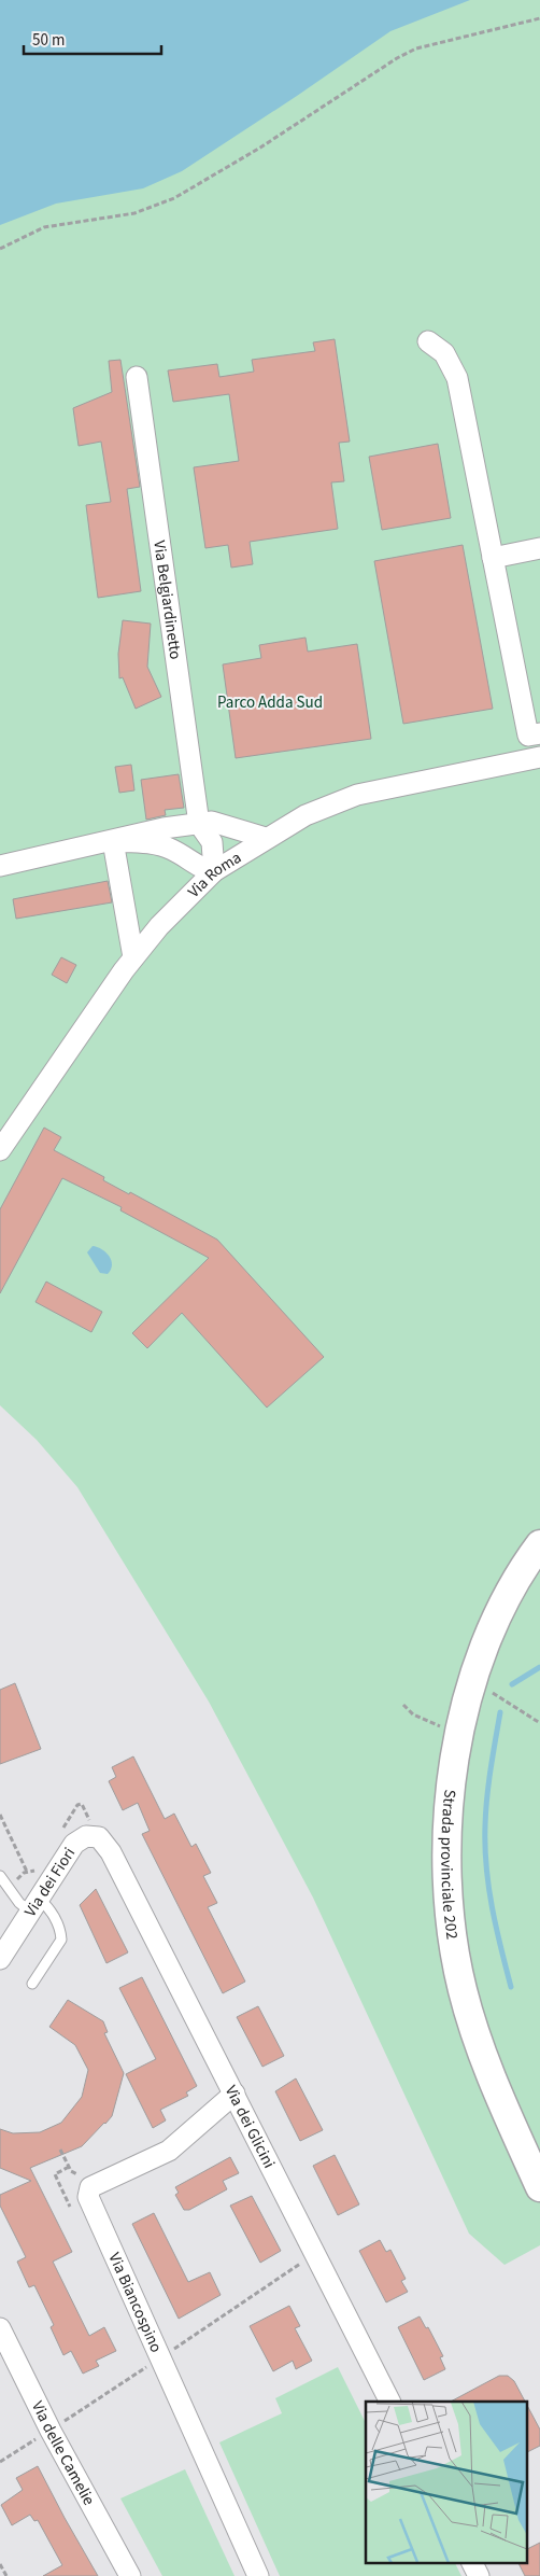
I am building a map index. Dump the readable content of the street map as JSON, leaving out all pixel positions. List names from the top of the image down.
{
  "streets": {
    "street": [
      "Via Belgiardinetto",
      "Via Roma",
      "Strada provinciale 202",
      "Via dei Fiori",
      "Via dei Glicini",
      "Via Biancospino",
      "Via delle Camelie"
    ]
  },
  "crossings": [
    ["Via dei Fiori", "Via dei Glicini"]
  ],
  "parks": ["Parco Adda Sud"],
  "scale_bar": "50 m"
}
